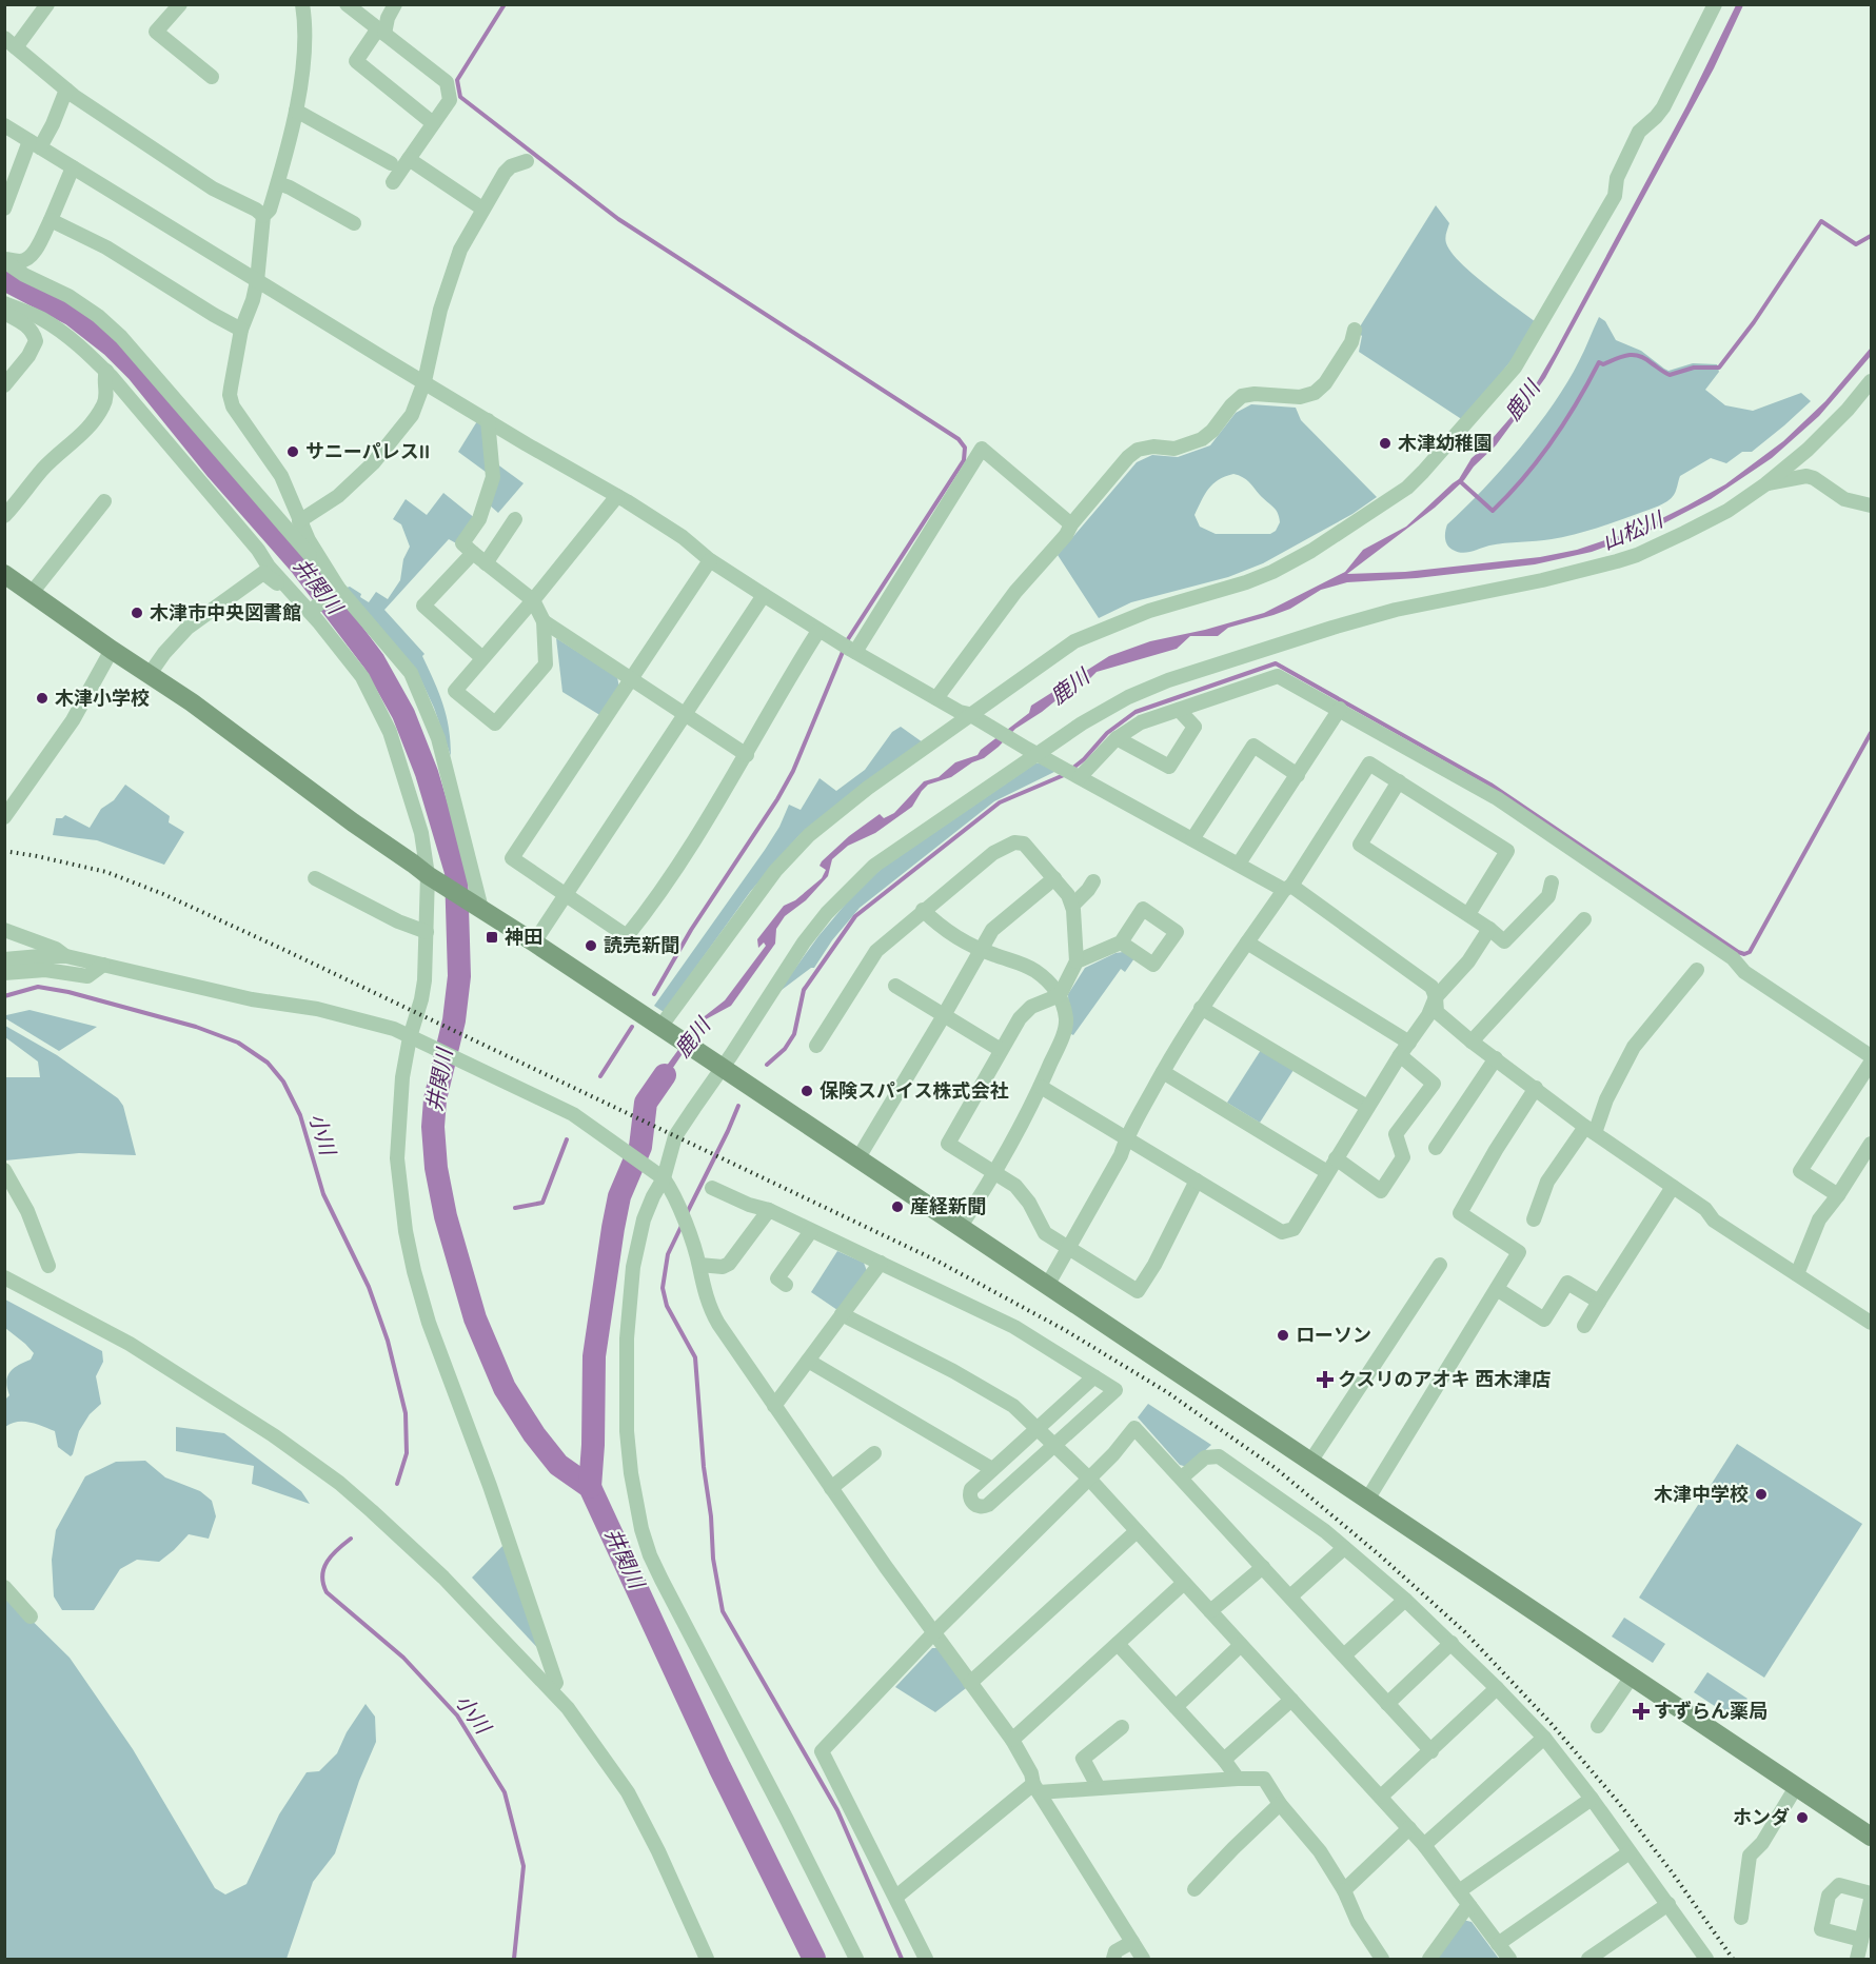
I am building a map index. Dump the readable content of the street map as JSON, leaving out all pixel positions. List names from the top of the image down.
{
  "water": [
    "鹿川",
    "山松川",
    "井関川",
    "小川"
  ],
  "places": {
    "other": [
      "木津幼稚園",
      "サニーパレスII",
      "木津市中央図書館",
      "木津小学校",
      "読売新聞",
      "保険スパイス株式会社",
      "産経新聞",
      "ローソン",
      "木津中学校",
      "ホンダ"
    ],
    "transit": ["神田"],
    "health": ["クスリのアオキ 西木津店", "すずらん薬局"]
  }
}
